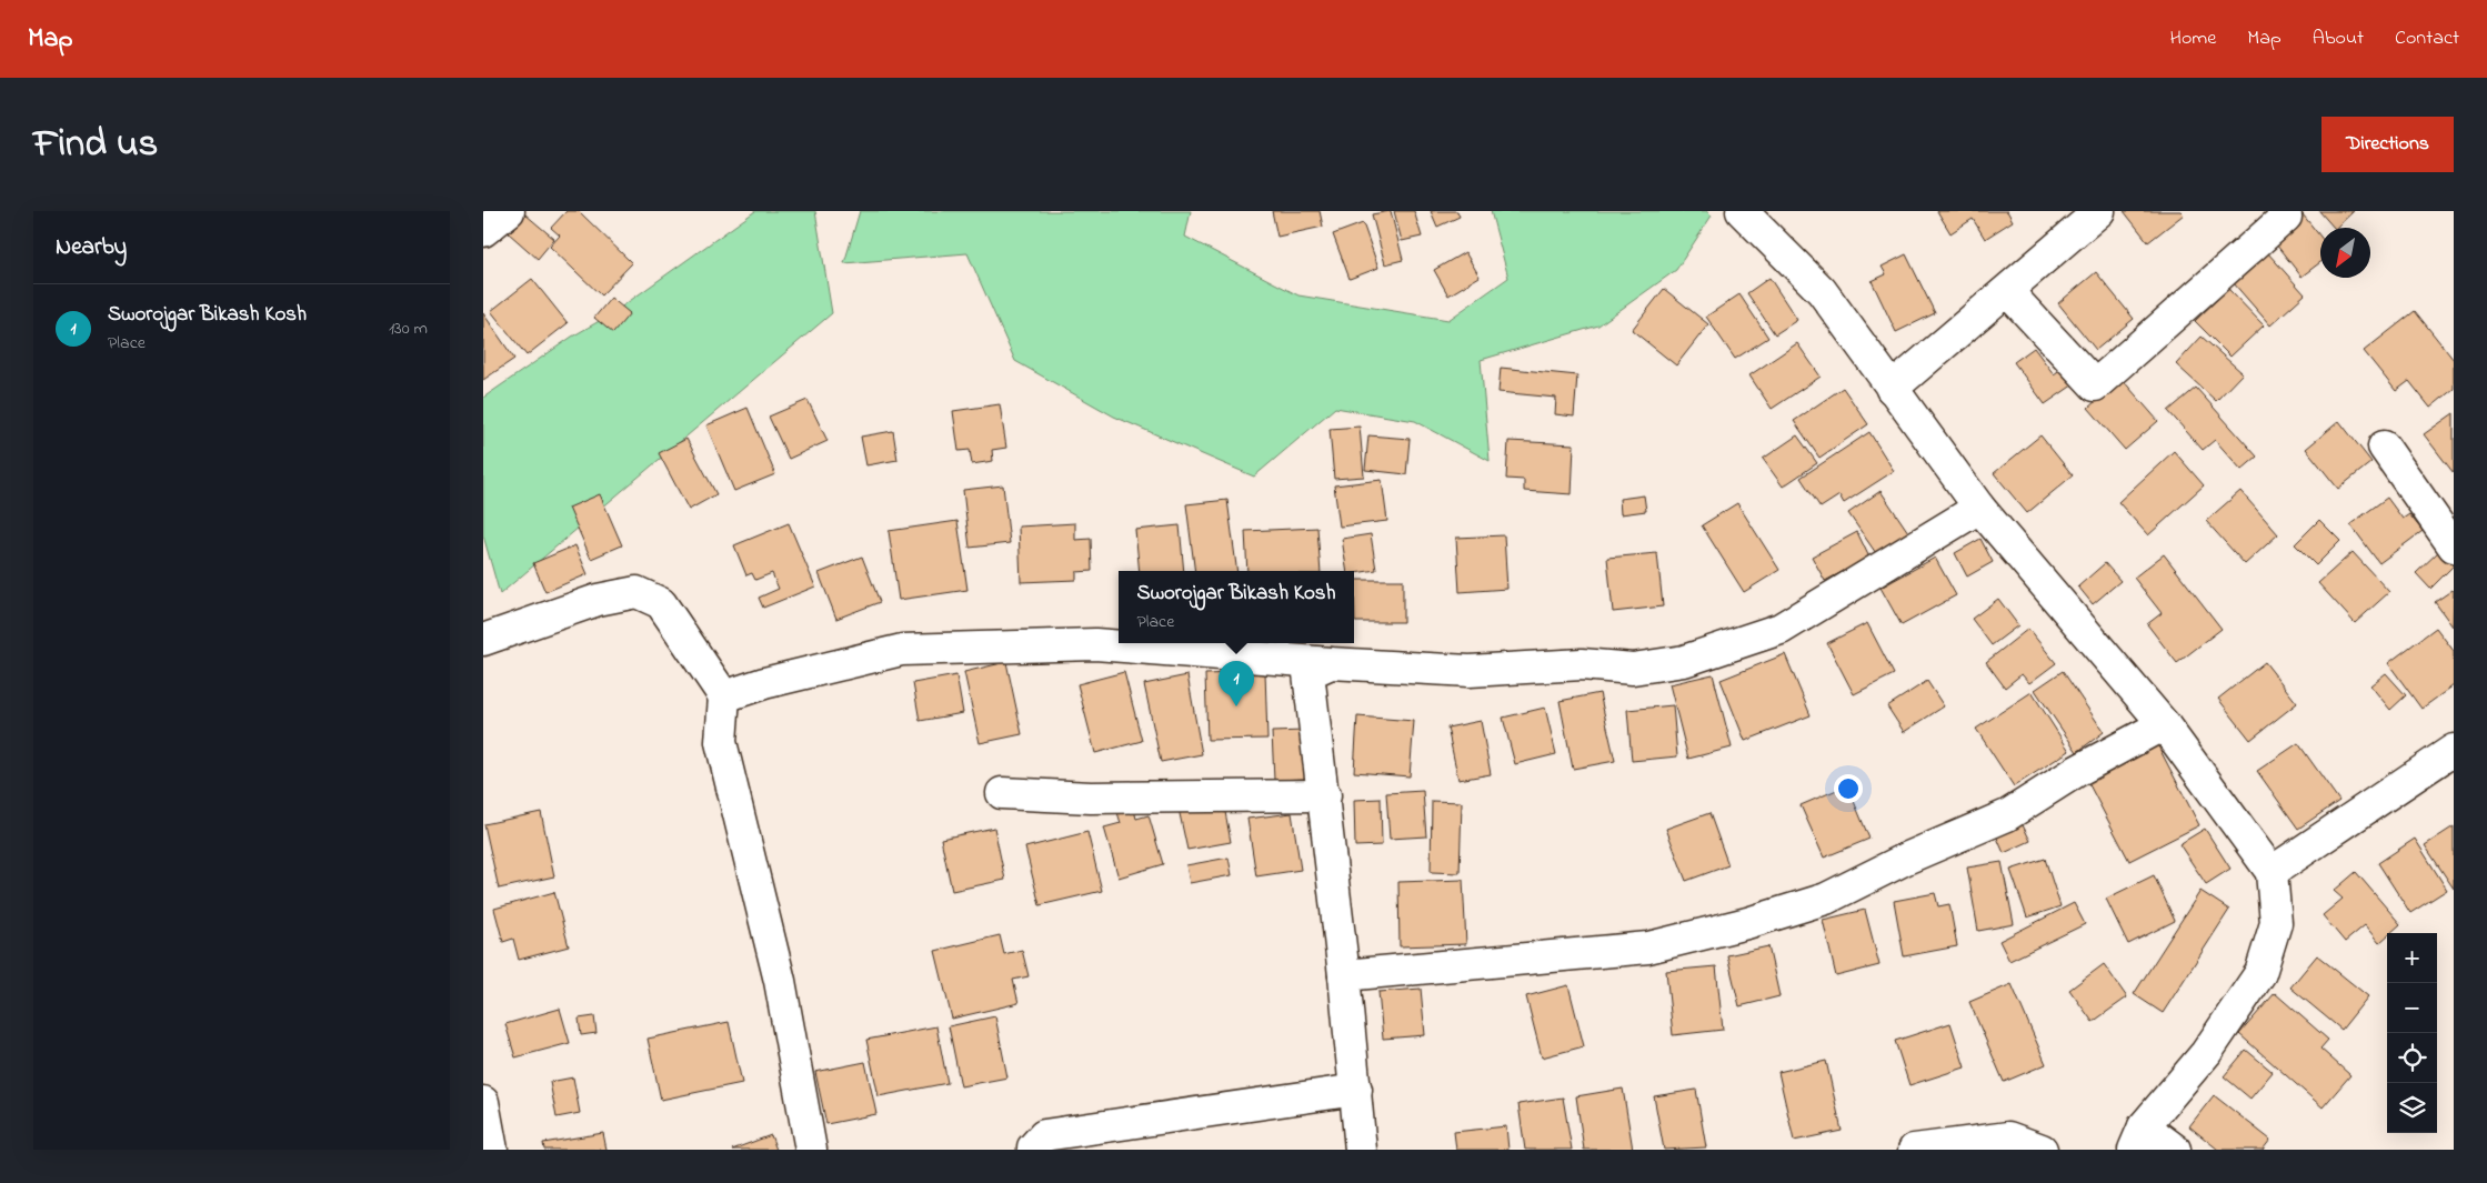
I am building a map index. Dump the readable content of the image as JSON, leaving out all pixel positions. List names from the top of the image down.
{
  "north": "bottom left",
  "page": {
    "header": "Map",
    "nav": [
      "Home",
      "Map",
      "About",
      "Contact"
    ],
    "title": "Find us",
    "buttons": "Directions",
    "heading": "Nearby",
    "list": [
      {
        "mark": "1",
        "name": "Sworojgar Bikash Kosh",
        "note": "Place",
        "value": "130 m"
      }
    ],
    "popup": ["Sworojgar Bikash Kosh", "Place"],
    "pins": "1",
    "map_buttons": ["+", "−"]
  }
}
